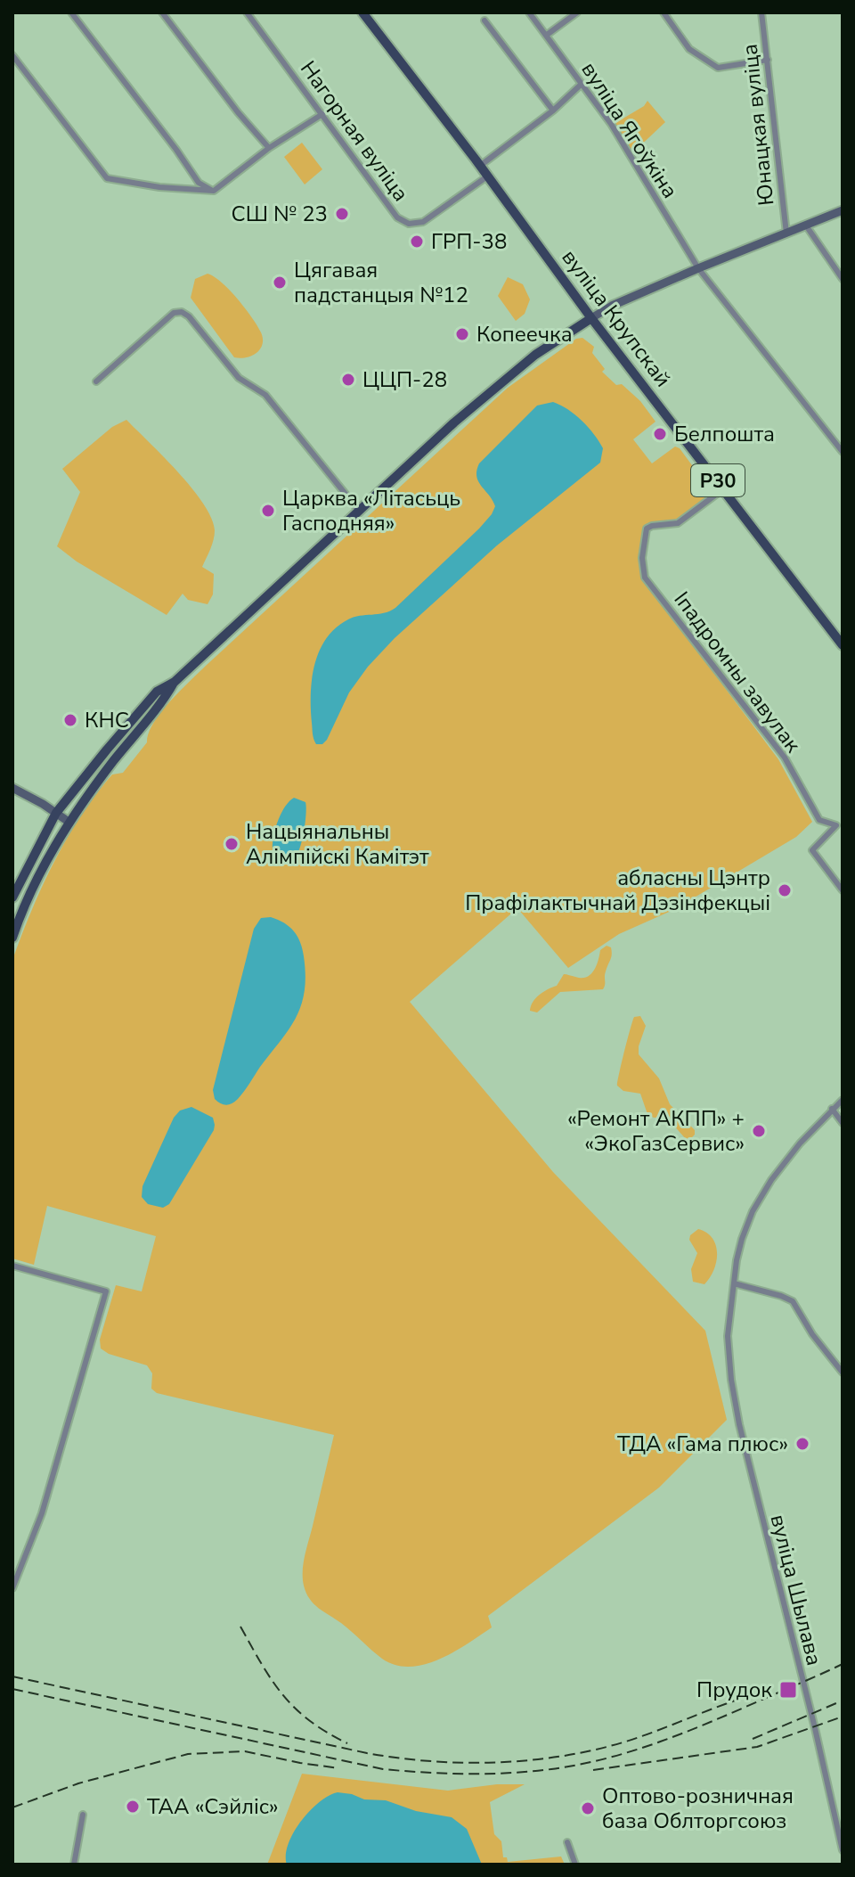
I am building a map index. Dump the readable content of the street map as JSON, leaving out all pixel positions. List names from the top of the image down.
{
  "streets": {
    "main road": ["вуліца Крупскай", "Р30"],
    "street": [
      "Юнацкая вуліца",
      "вуліца Ягоўкіна",
      "Нагорная вуліца",
      "Іпадромны завулак",
      "вуліца Шылава"
    ]
  },
  "crossings": [
    ["Нагорная вуліца", "вуліца Крупскай"],
    ["вуліца Крупскай", "Іпадромны завулак"]
  ],
  "places": {
    "other": [
      "СШ № 23",
      "ГРП-38",
      "Цягавая падстанцыя №12",
      "Копеечка",
      "ЦЦП-28",
      "Белпошта",
      "Царква «Літасьць Гасподняя»",
      "КНС",
      "Нацыянальны Алімпійскі Камітэт",
      "абласны Цэнтр Прафілактычнай Дэзінфекцыі",
      "«Ремонт АКПП» + «ЭкоГазСервис»",
      "ТДА «Гама плюс»",
      "ТАА «Сэйліс»",
      "Оптово-розничная база Облторгсоюз"
    ],
    "transit": ["Прудок"]
  }
}
